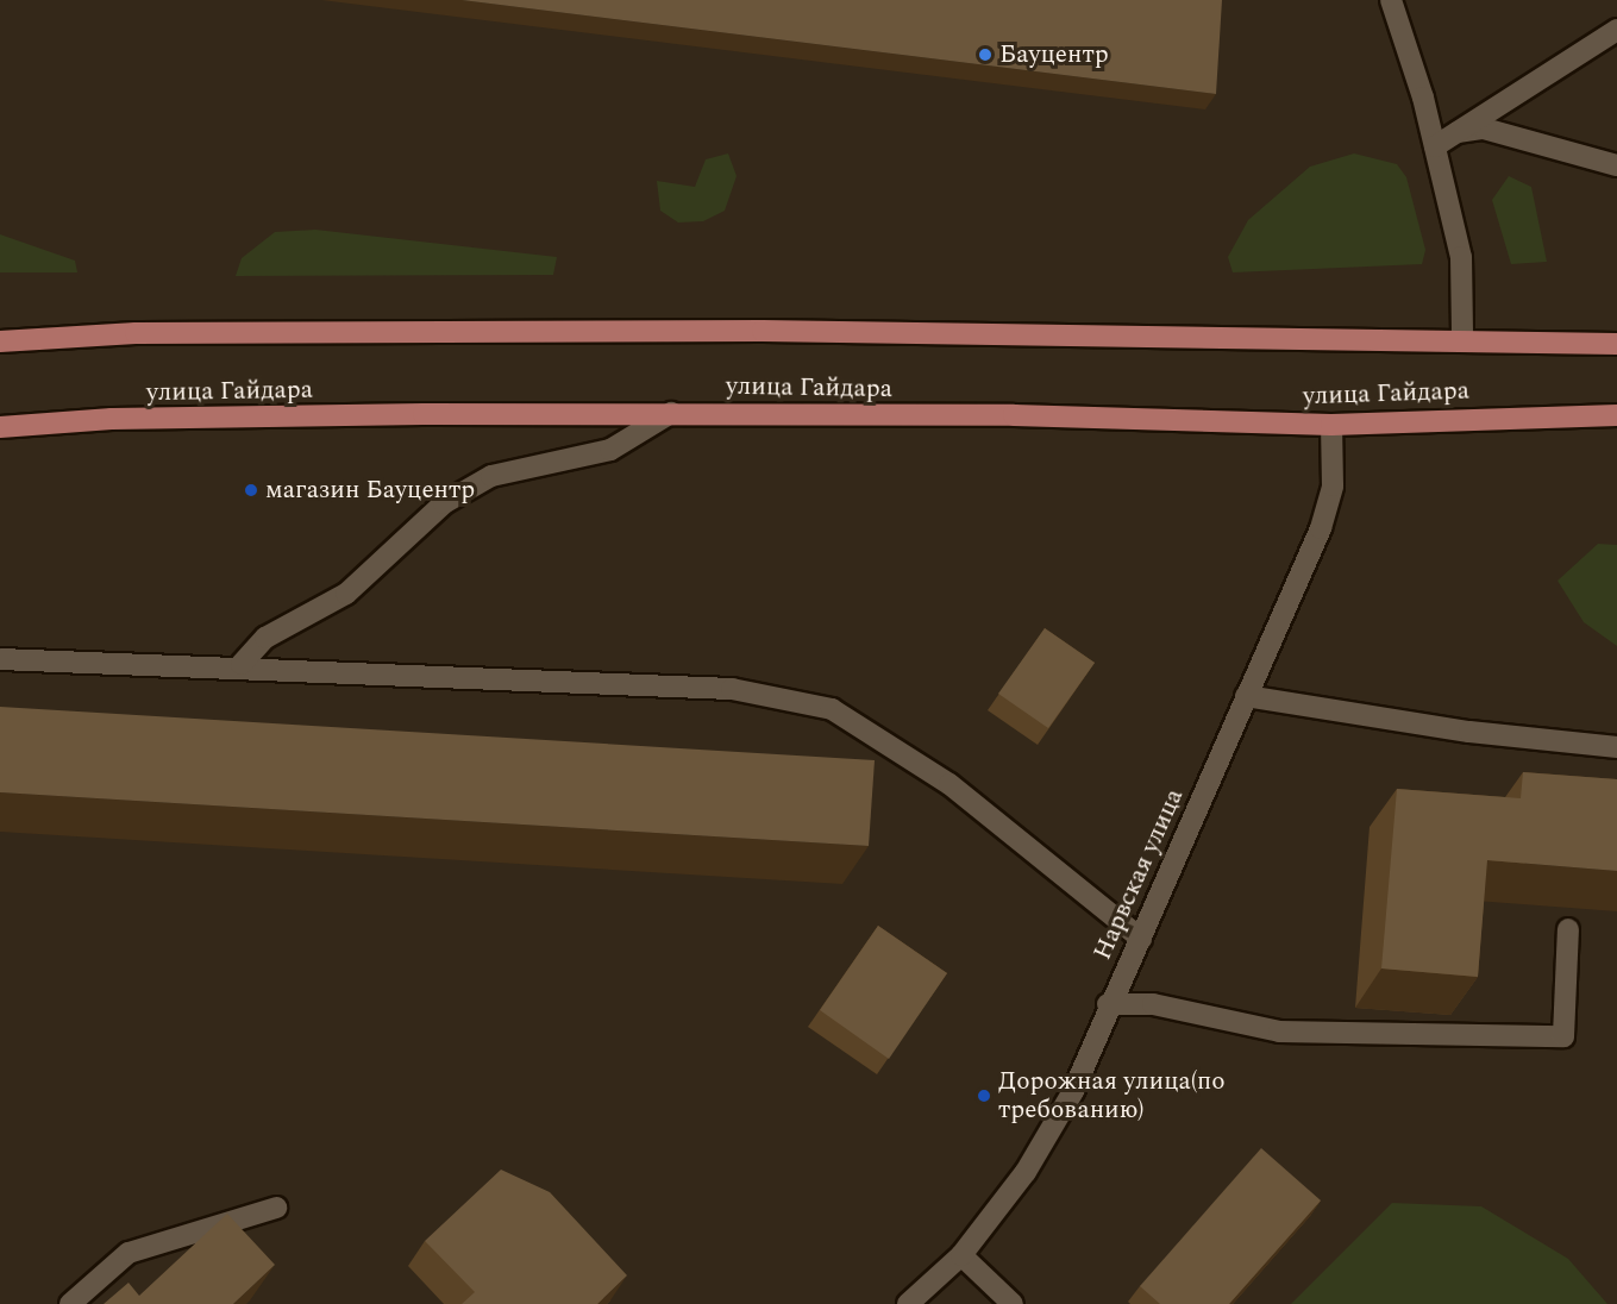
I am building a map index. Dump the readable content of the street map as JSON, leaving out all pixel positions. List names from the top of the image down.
{
  "streets": {
    "main road": ["улица Гайдара"],
    "street": ["Нарвская улица"]
  },
  "crossings": [
    ["улица Гайдара", "Нарвская улица"]
  ],
  "places": ["Бауцентр", "магазин Бауцентр", "Дорожная улица(по требованию)"]
}
